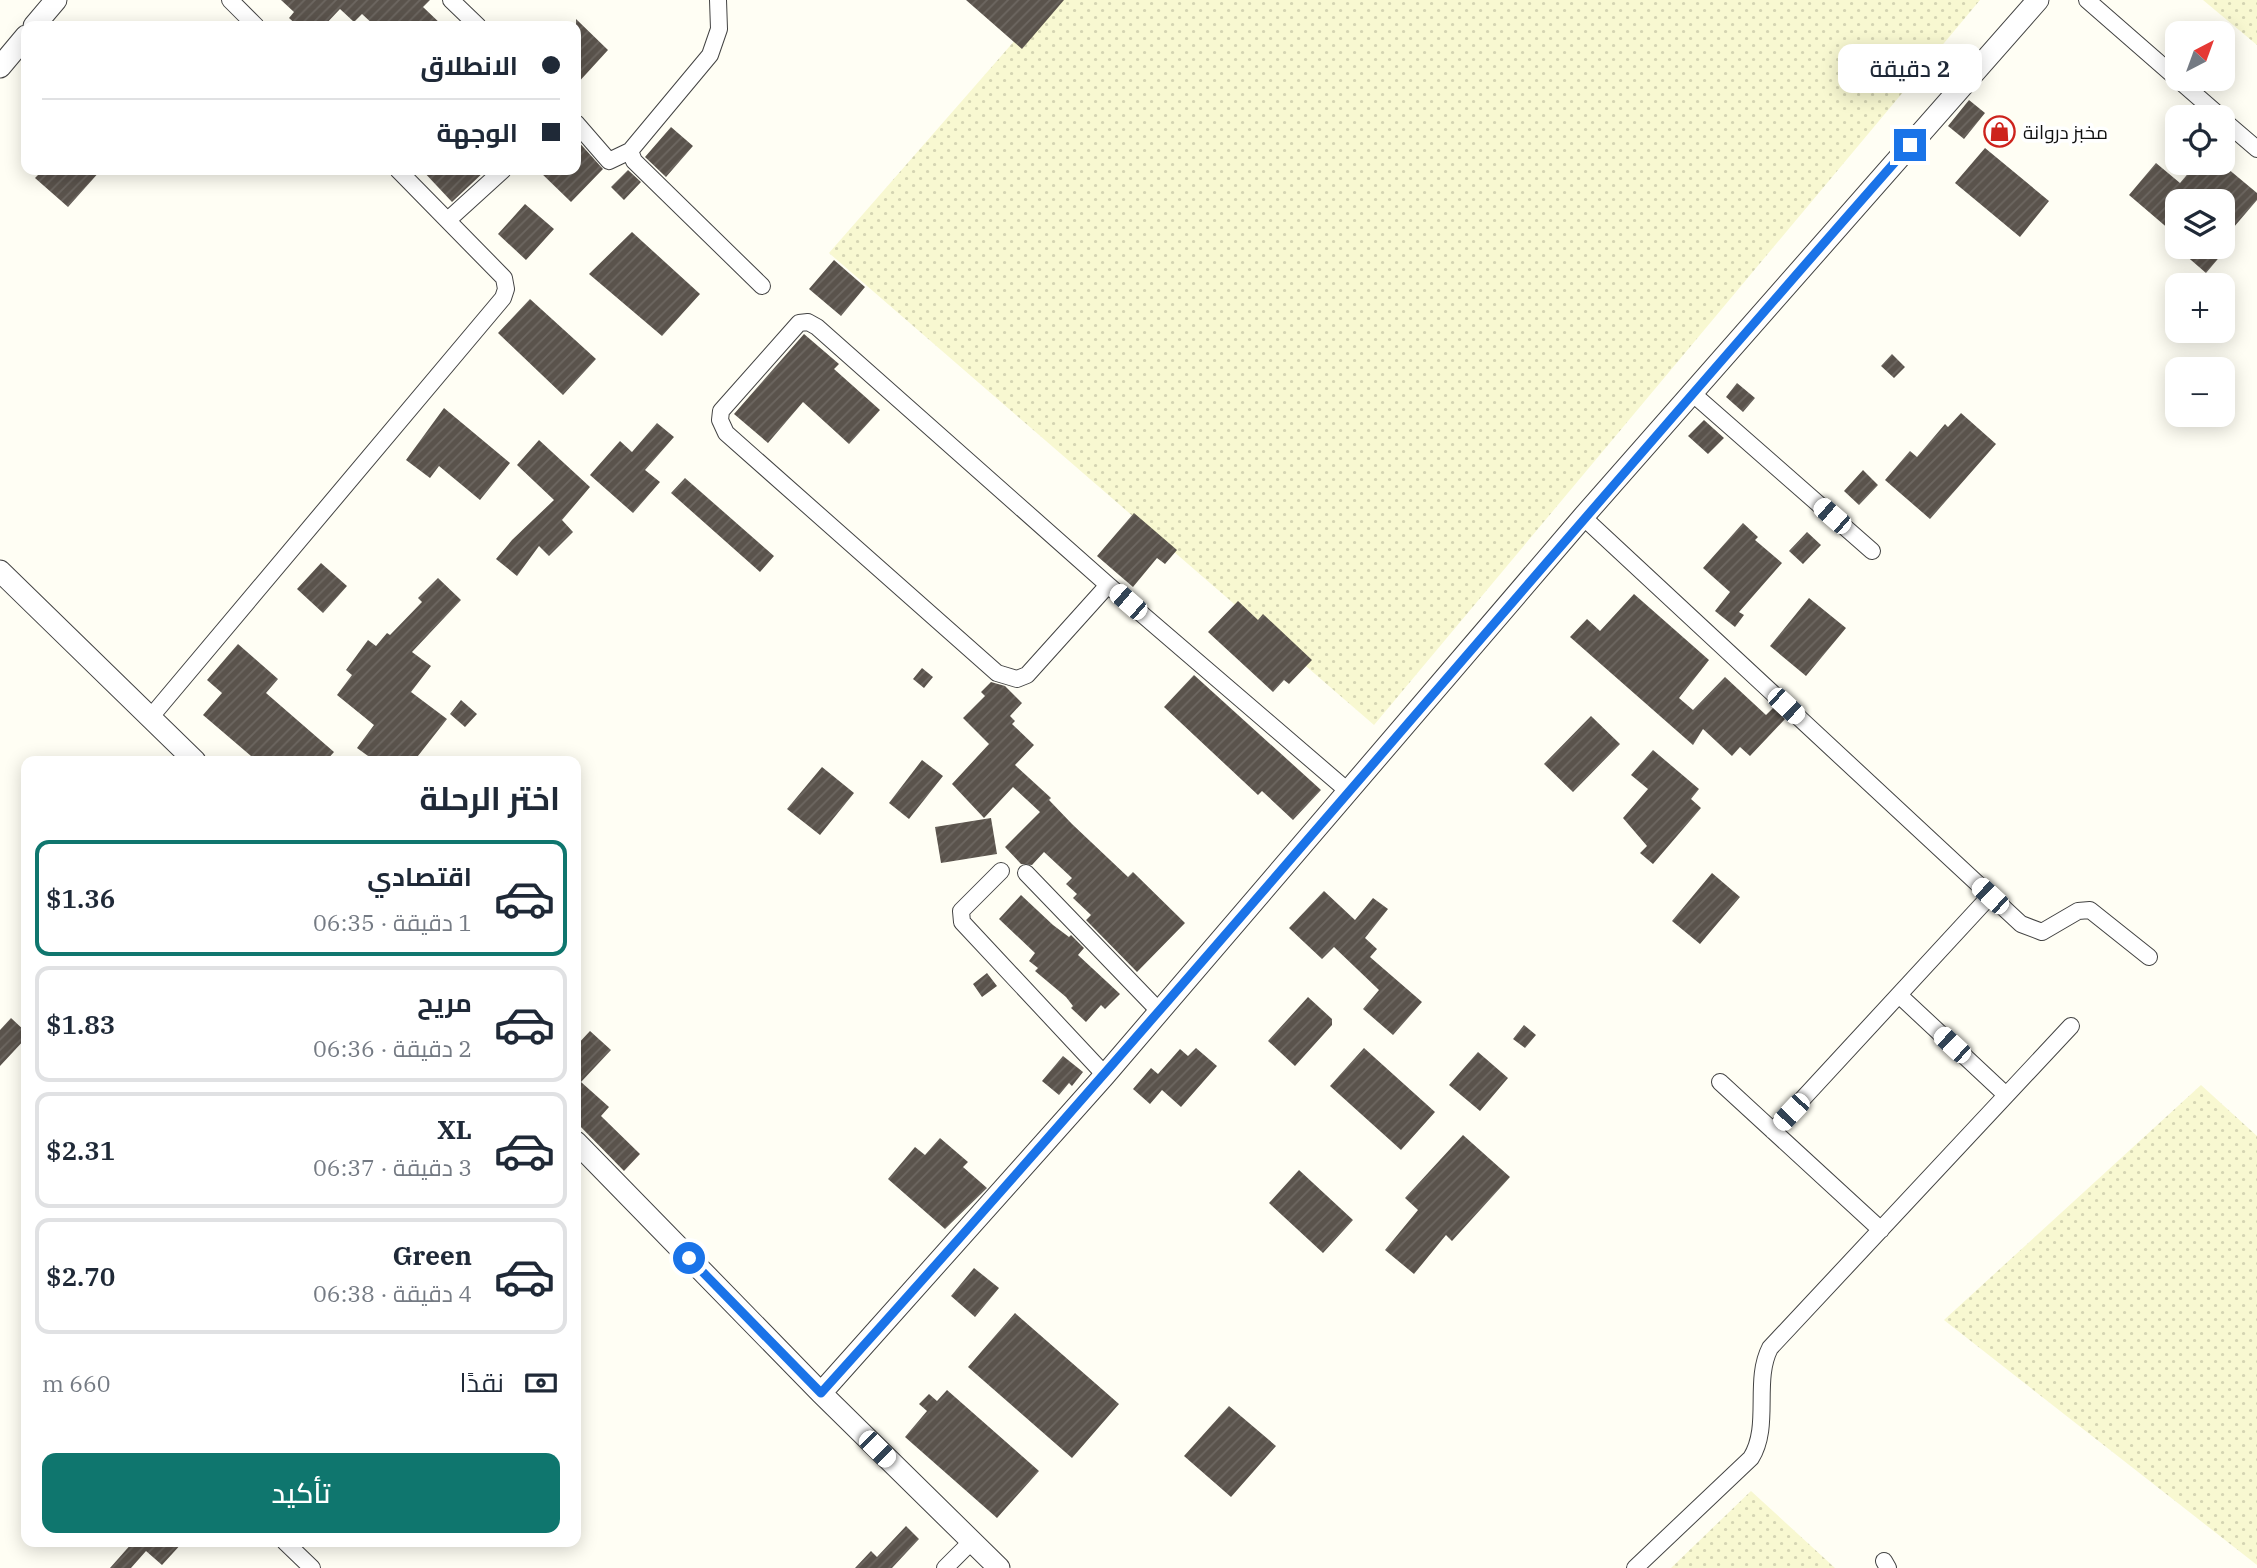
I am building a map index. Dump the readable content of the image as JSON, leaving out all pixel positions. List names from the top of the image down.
{
  "places": {
    "shop": ["مخبز دروانة"]
  },
  "north": "top right",
  "page": {
    "map_buttons": ["+", "−"],
    "banner": ["الانطلاق", "الوجهة"],
    "bubble": "2 دقيقة",
    "heading": "اختر الرحلة",
    "list": [
      {
        "name": "اقتصادي",
        "note": "1 دقيقة · 06:35",
        "value": "$1.36"
      },
      {
        "name": "مريح",
        "note": "2 دقيقة · 06:36",
        "value": "$1.83"
      },
      {
        "name": "XL",
        "note": "3 دقيقة · 06:37",
        "value": "$2.31"
      },
      {
        "name": "Green",
        "note": "4 دقيقة · 06:38",
        "value": "$2.70"
      }
    ],
    "pay": ["نقدًا", "660 m"],
    "buttons": "تأكيد"
  }
}
